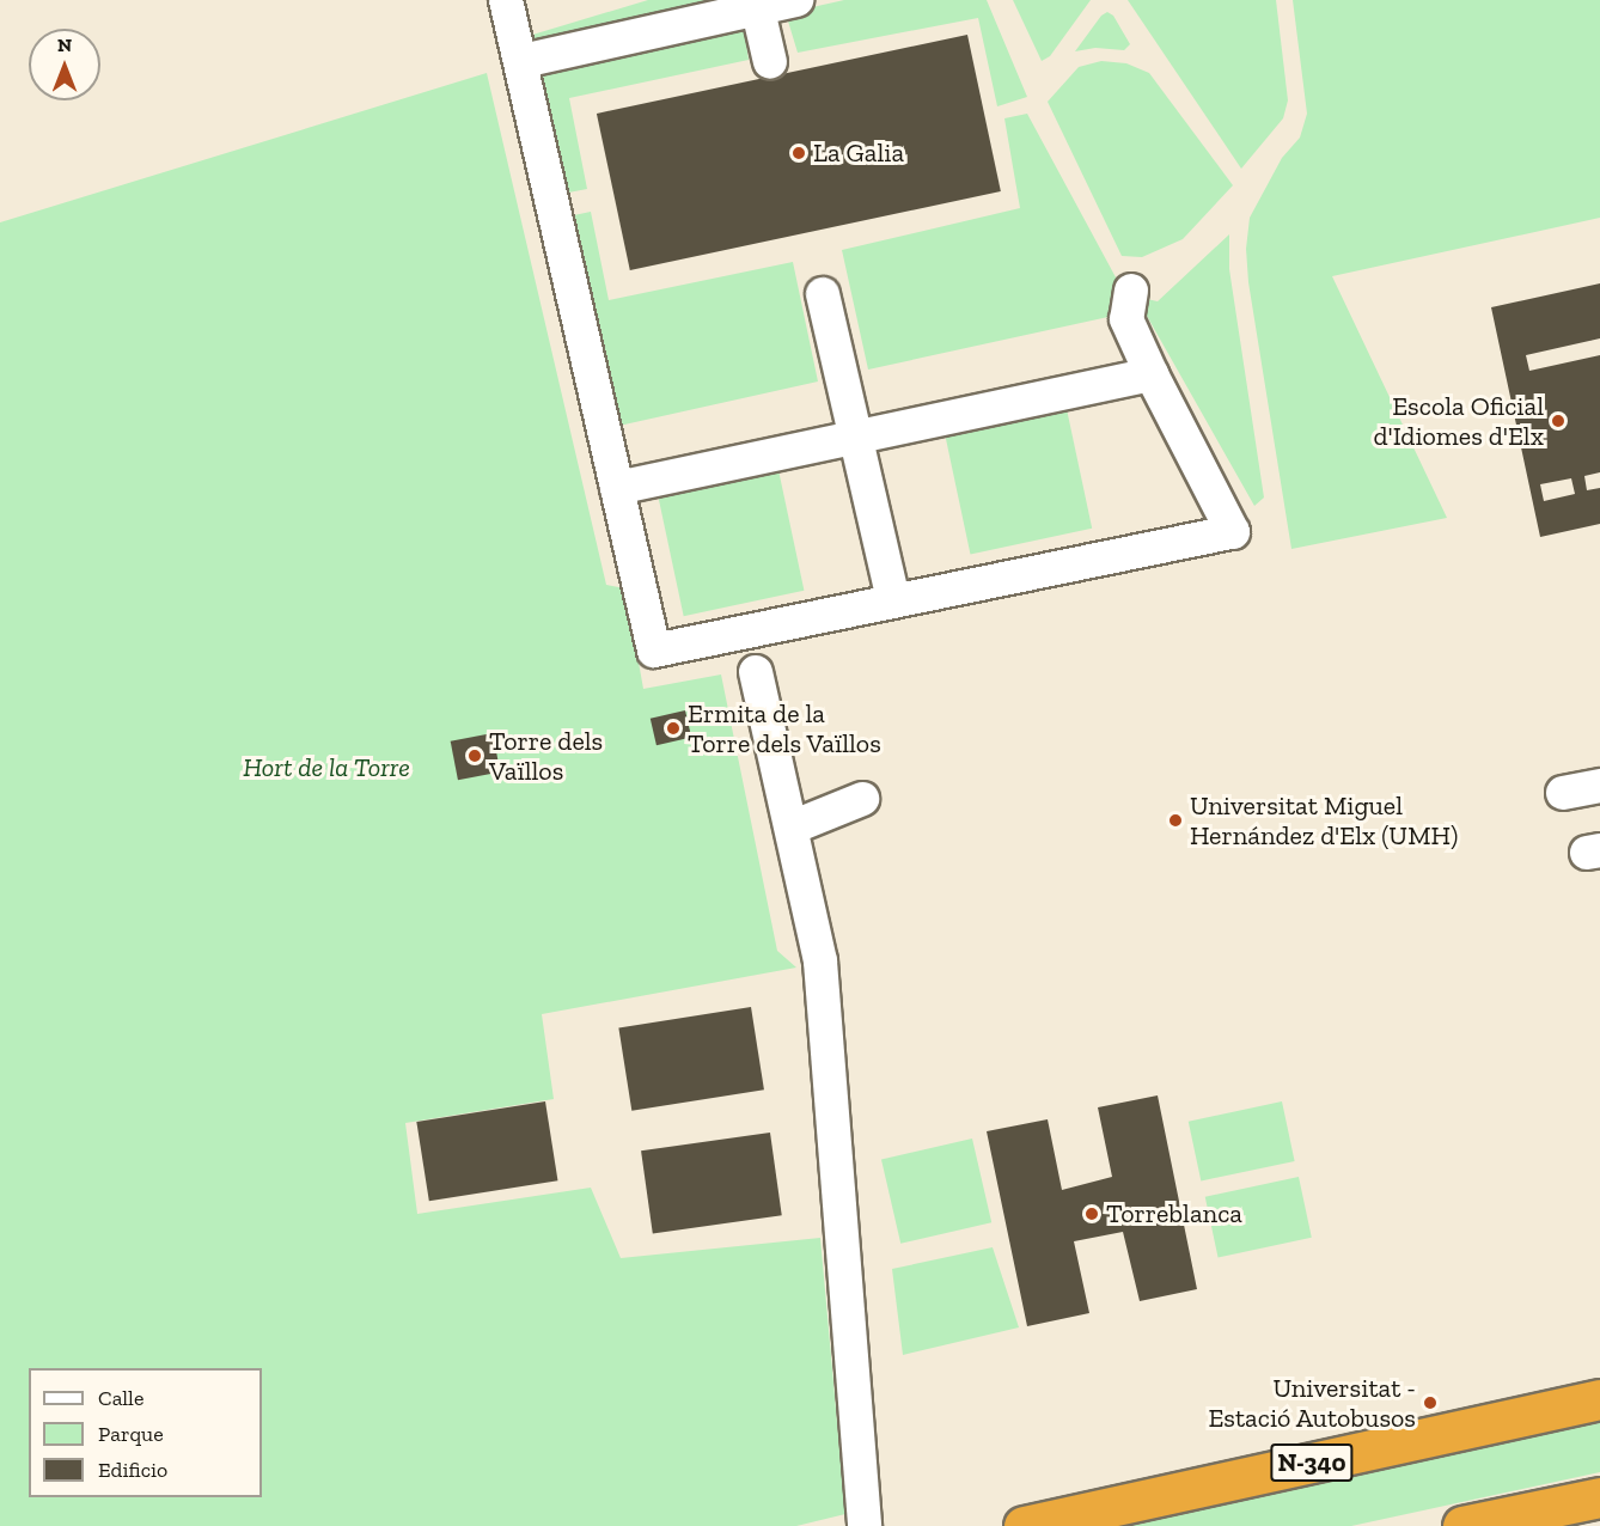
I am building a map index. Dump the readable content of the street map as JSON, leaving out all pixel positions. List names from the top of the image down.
{
  "streets": {
    "highway": ["N-340"]
  },
  "parks": ["Hort de la Torre"],
  "places": [
    "La Galia",
    "Escola Oficial d'Idiomes d'Elx",
    "Ermita de la Torre dels Vaïllos",
    "Torre dels Vaïllos",
    "Universitat Miguel Hernández d'Elx (UMH)",
    "Torreblanca",
    "Universitat - Estació Autobusos"
  ],
  "legend": ["Calle", "Parque", "Edificio"],
  "north": "top"
}
